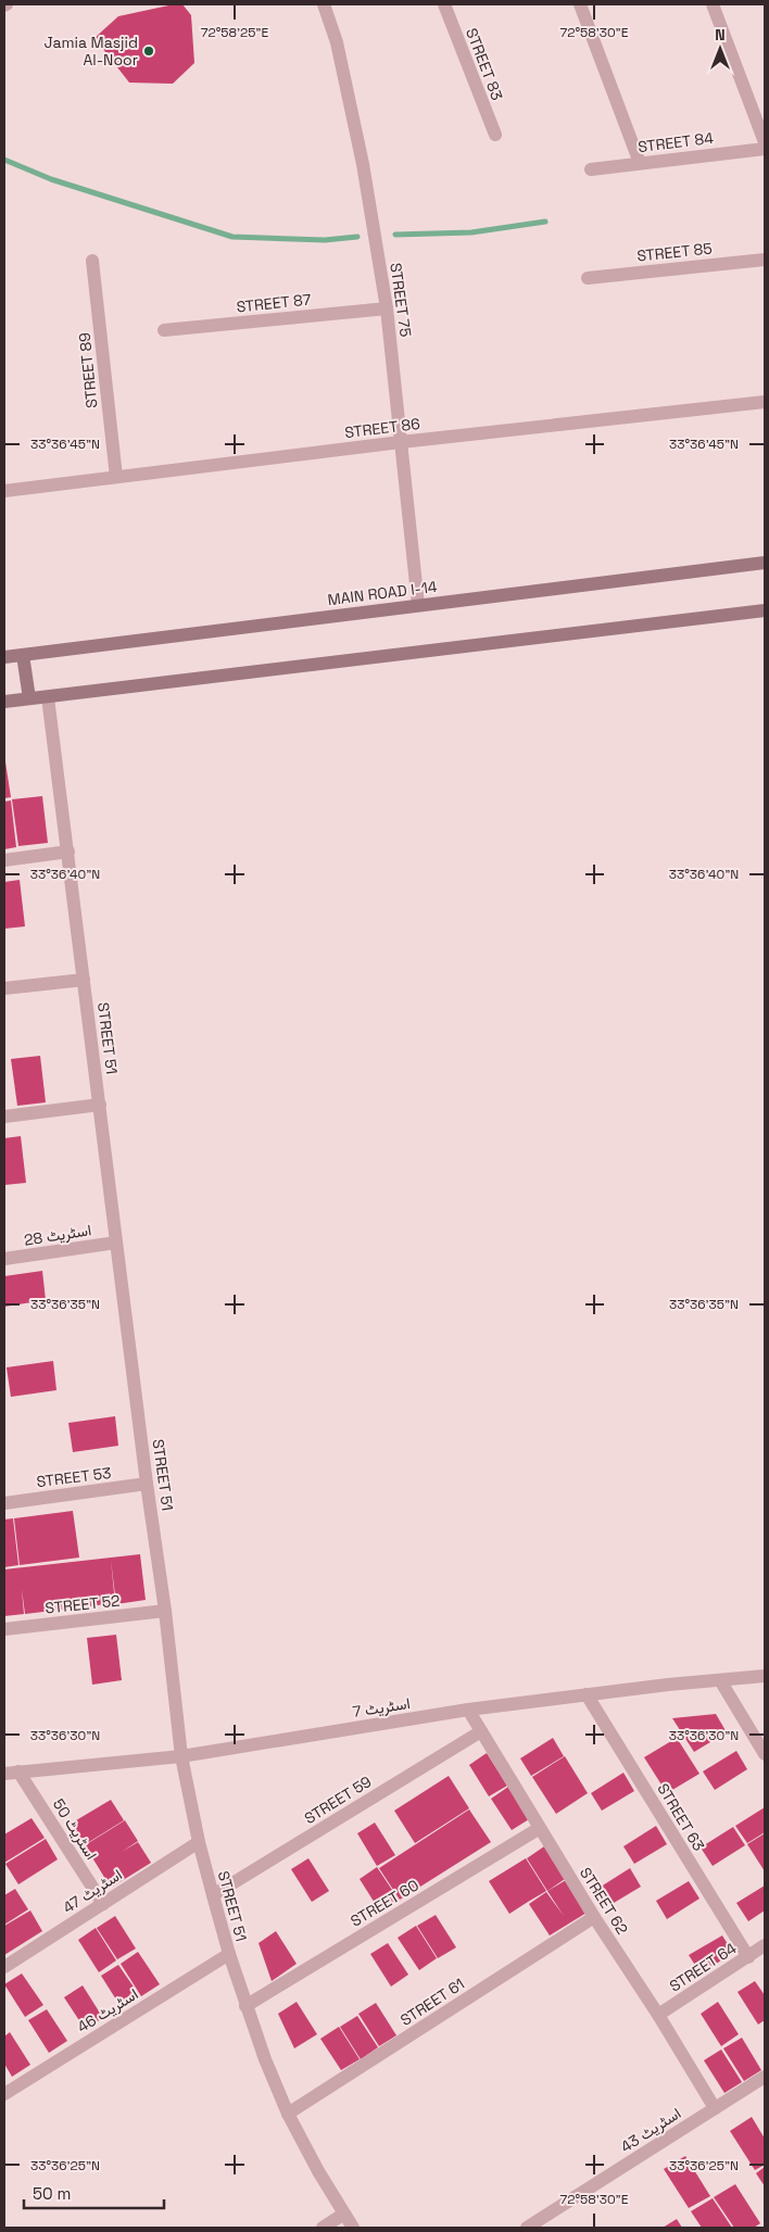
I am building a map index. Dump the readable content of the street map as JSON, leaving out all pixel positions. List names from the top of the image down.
{
  "streets": {
    "main road": ["MAIN ROAD I-14"],
    "street": [
      "STREET 83",
      "STREET 84",
      "STREET 85",
      "STREET 75",
      "STREET 87",
      "STREET 89",
      "STREET 86",
      "STREET 51",
      "اسٹریٹ 28",
      "STREET 53",
      "STREET 52",
      "اسٹریٹ 7",
      "STREET 59",
      "STREET 63",
      "اسٹریٹ 50",
      "اسٹریٹ 47",
      "STREET 62",
      "STREET 60",
      "STREET 64",
      "STREET 61",
      "اسٹریٹ 46",
      "اسٹریٹ 43"
    ]
  },
  "crossings": [
    ["STREET 75", "STREET 87"],
    ["STREET 75", "STREET 86"],
    ["STREET 75", "MAIN ROAD I-14"],
    ["STREET 89", "STREET 86"],
    ["STREET 51", "اسٹریٹ 28"],
    ["STREET 51", "STREET 53"],
    ["STREET 51", "STREET 52"],
    ["STREET 51", "اسٹریٹ 7"],
    ["STREET 51", "STREET 59"],
    ["STREET 51", "اسٹریٹ 47"],
    ["STREET 51", "STREET 60"],
    ["STREET 51", "STREET 61"],
    ["STREET 51", "اسٹریٹ 46"],
    ["اسٹریٹ 7", "STREET 63"],
    ["اسٹریٹ 7", "اسٹریٹ 50"],
    ["اسٹریٹ 7", "STREET 62"],
    ["STREET 59", "STREET 62"],
    ["STREET 63", "STREET 64"],
    ["اسٹریٹ 50", "اسٹریٹ 47"],
    ["STREET 62", "STREET 60"],
    ["STREET 62", "STREET 64"],
    ["STREET 62", "STREET 61"],
    ["STREET 62", "اسٹریٹ 43"]
  ],
  "places": ["Jamia Masjid Al-Noor"],
  "scale_bar": "50 m",
  "north": "top",
  "coordinates": [
    "72°58'25\"E",
    "72°58'30\"E",
    "33°36'45\"N",
    "33°36'40\"N",
    "33°36'35\"N",
    "33°36'30\"N",
    "33°36'25\"N"
  ]
}
